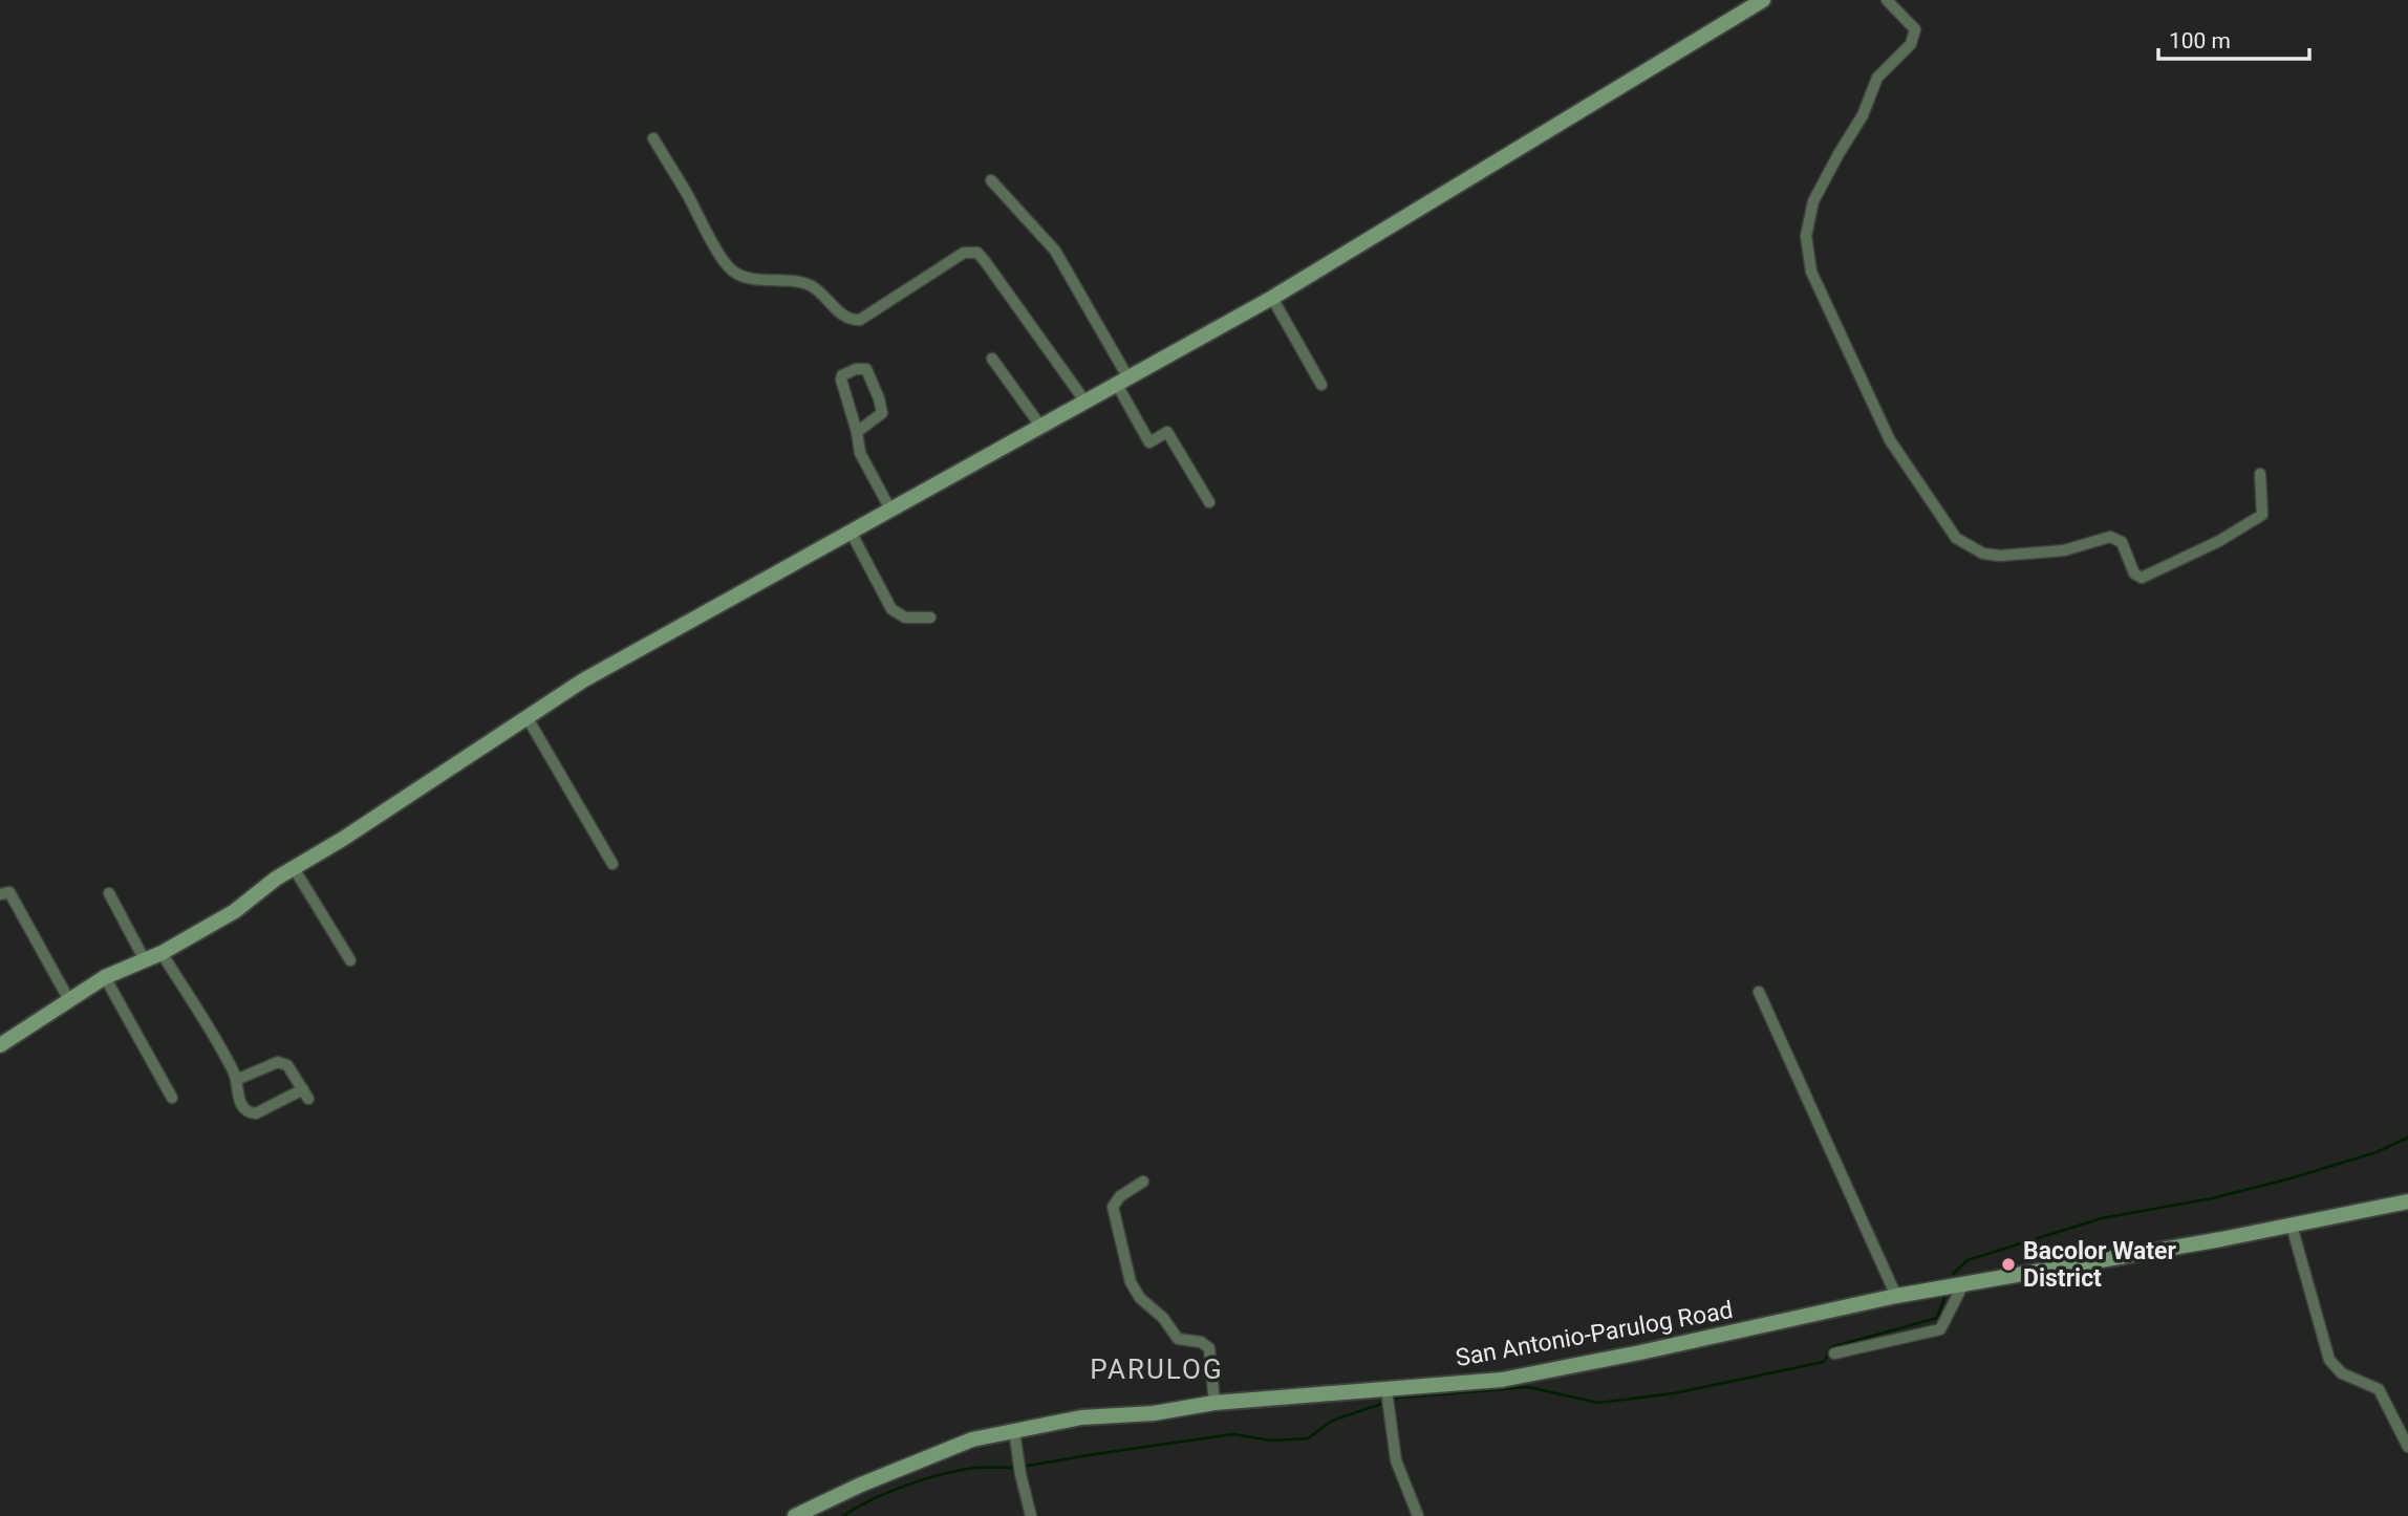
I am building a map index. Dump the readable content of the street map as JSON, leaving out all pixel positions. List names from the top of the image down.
{
  "streets": {
    "street": ["San Antonio-Parulog Road"]
  },
  "districts": ["PARULOG"],
  "places": ["Bacolor Water District"],
  "scale_bar": "100 m"
}
